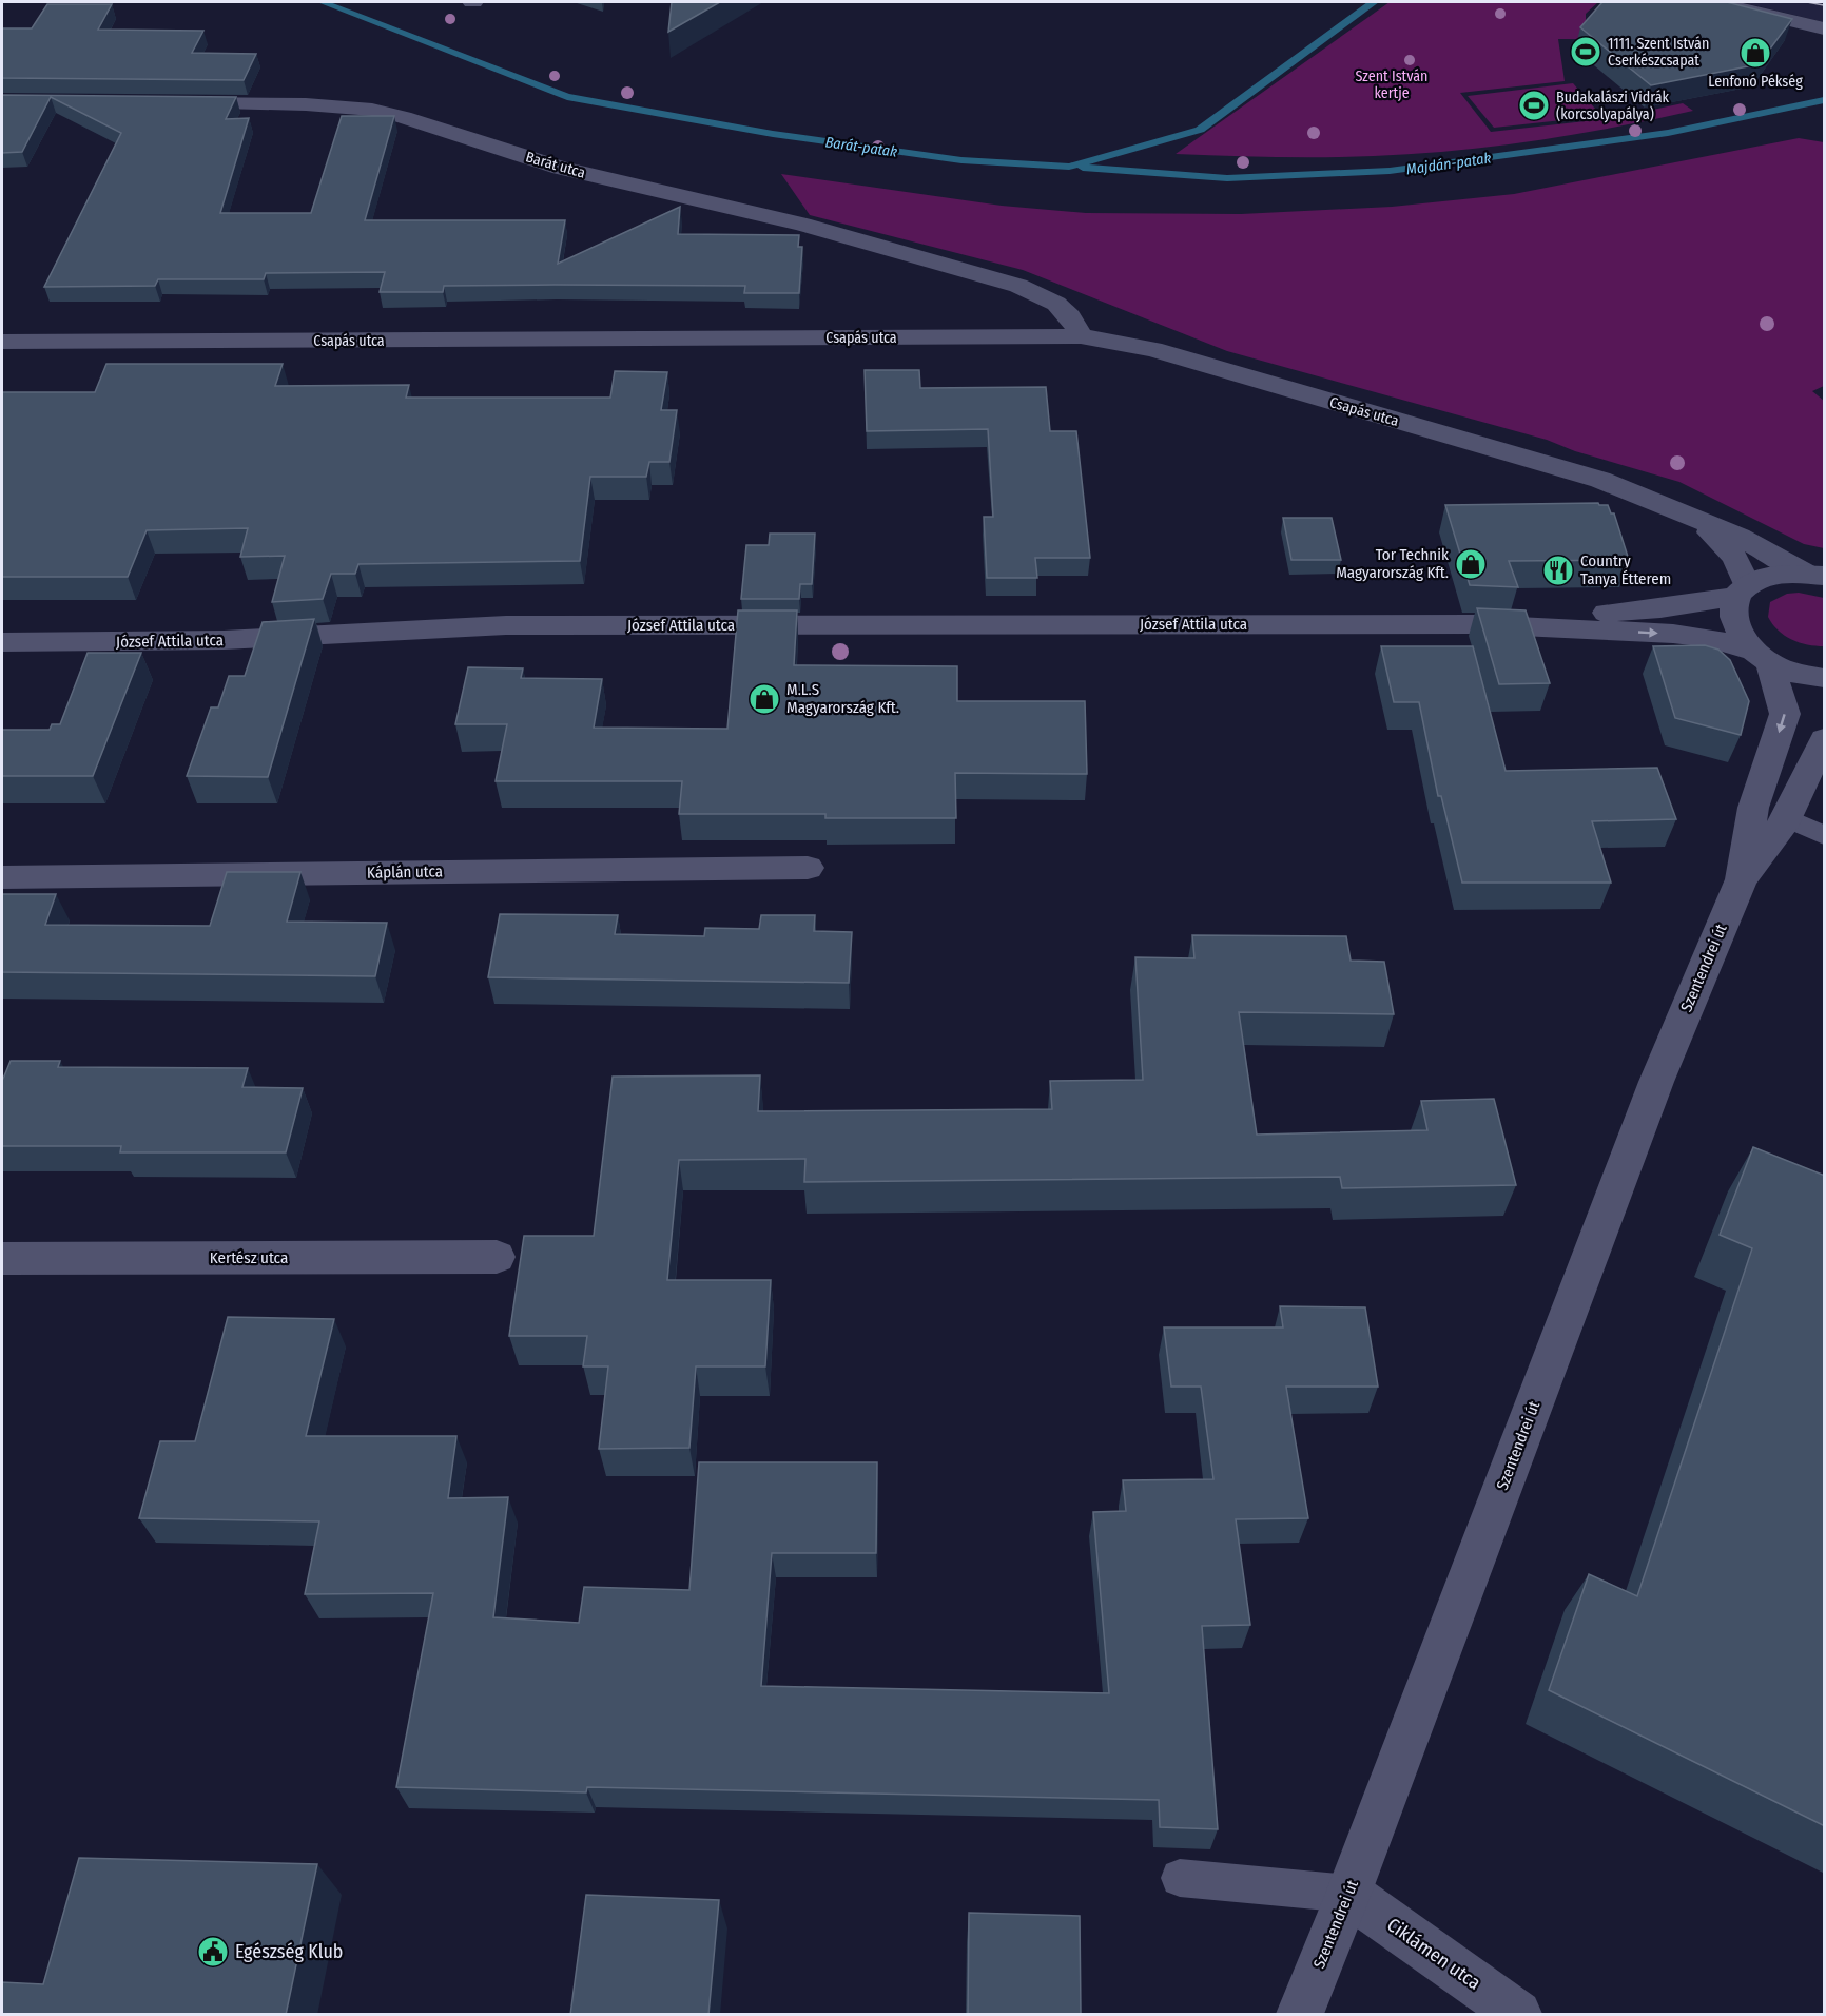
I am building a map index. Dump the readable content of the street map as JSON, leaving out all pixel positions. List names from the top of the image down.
{
  "streets": {
    "street": [
      "Barát utca",
      "Csapás utca",
      "József Attila utca",
      "Káplán utca",
      "Szentendrei út",
      "Kertész utca",
      "Ciklámen utca"
    ]
  },
  "crossings": [
    ["Barát utca", "Csapás utca"],
    ["Szentendrei út", "Ciklámen utca"]
  ],
  "water": ["Barát-patak", "Majdán-patak"],
  "parks": ["Szent István kertje"],
  "places": {
    "sports": ["1111. Szent István Cserkészcsapat", "Budakalászi Vidrák (korcsolyapálya)"],
    "shop": ["Lenfonó Pékség", "Tor Technik Magyarország Kft.", "M.L.S Magyarország Kft."],
    "restaurant": ["Country Tanya Étterem"],
    "public building": ["Egészség Klub"]
  }
}
